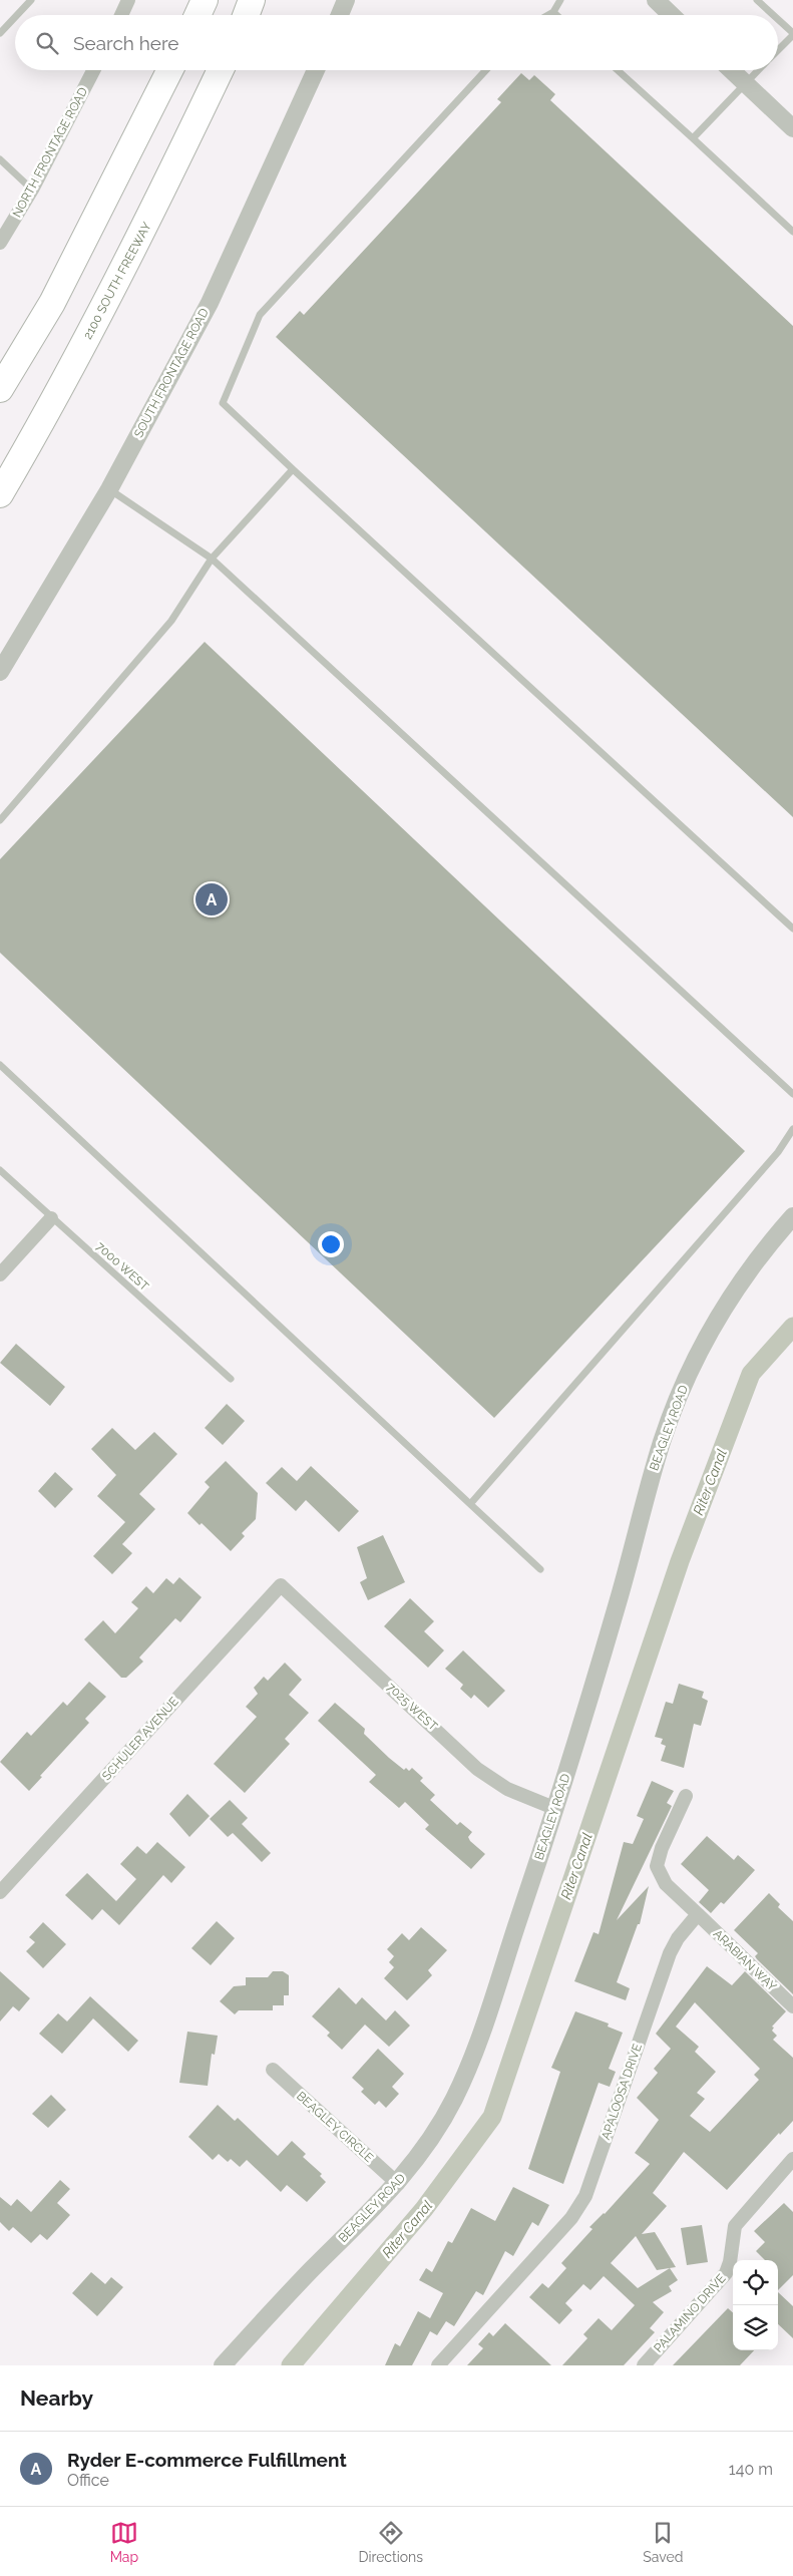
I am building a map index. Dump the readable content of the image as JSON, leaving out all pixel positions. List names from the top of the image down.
{
  "streets": {
    "highway": ["2100 SOUTH FREEWAY"],
    "street": [
      "NORTH FRONTAGE ROAD",
      "SOUTH FRONTAGE ROAD",
      "BEAGLEY ROAD",
      "7025 WEST",
      "SCHULER AVENUE",
      "ARABIAN WAY",
      "APALOOSA DRIVE",
      "BEAGLEY CIRCLE",
      "PALAMINO DRIVE"
    ],
    "lane": ["7000 WEST"]
  },
  "crossings": [
    ["BEAGLEY ROAD", "7025 WEST"],
    ["BEAGLEY ROAD", "BEAGLEY CIRCLE"],
    ["7025 WEST", "SCHULER AVENUE"],
    ["ARABIAN WAY", "APALOOSA DRIVE"]
  ],
  "water": ["Riter Canal"],
  "page": {
    "search": "Search here",
    "pins": "A",
    "heading": "Nearby",
    "list": [
      {
        "mark": "A",
        "name": "Ryder E-commerce Fulfillment",
        "note": "Office",
        "value": "140 m"
      }
    ],
    "nav": ["Map", "Directions", "Saved"]
  }
}
